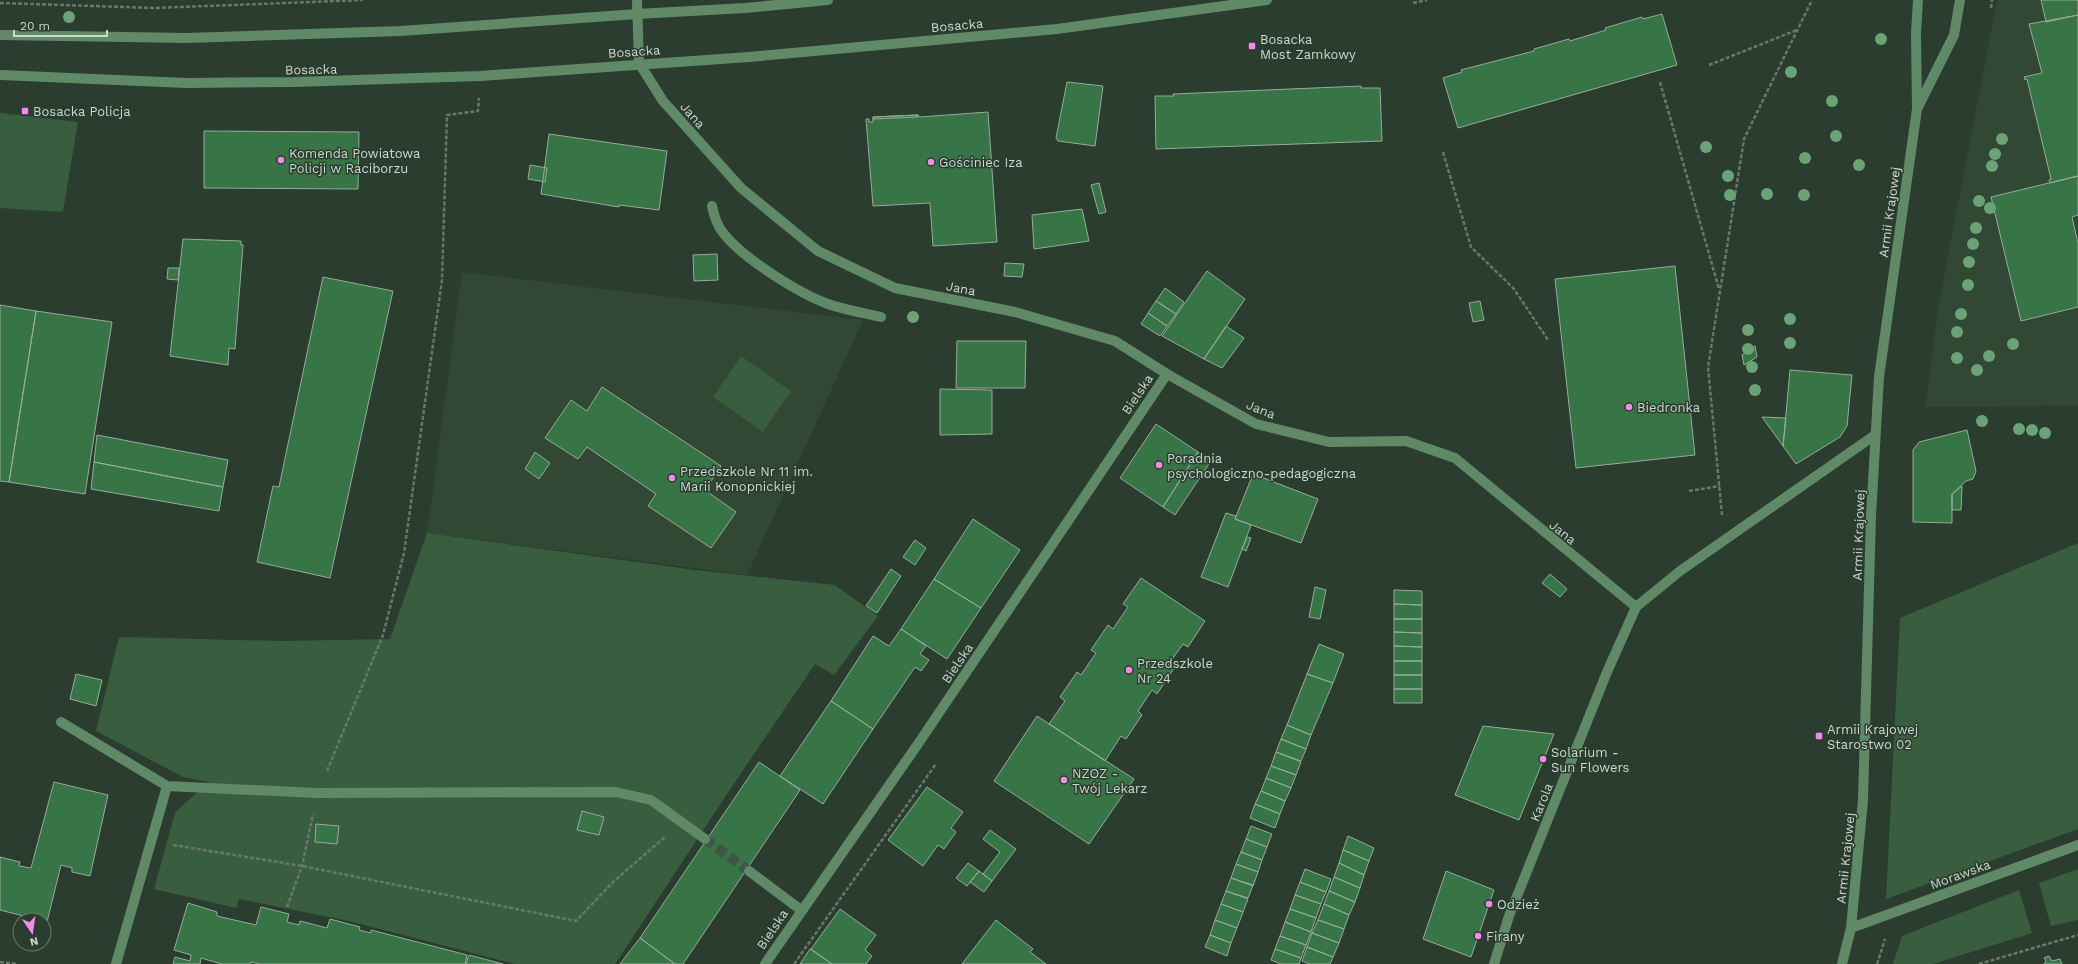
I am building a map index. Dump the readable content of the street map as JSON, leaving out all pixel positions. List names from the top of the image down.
{
  "streets": {
    "street": [
      "Bosacka",
      "Jana",
      "Armii Krajowej",
      "Bielska",
      "Karola",
      "Morawska"
    ]
  },
  "crossings": [
    ["Bosacka", "Jana"],
    ["Jana", "Bielska"],
    ["Jana", "Karola"],
    ["Armii Krajowej", "Morawska"]
  ],
  "places": {
    "transit": ["Bosacka Most Zamkowy", "Bosacka Policja", "Armii Krajowej Starostwo 02"],
    "other": [
      "Komenda Powiatowa Policji w Raciborzu",
      "Gościniec Iza",
      "Biedronka",
      "Poradnia psychologiczno-pedagogiczna",
      "Przedszkole Nr 11 im. Marii Konopnickiej",
      "Przedszkole Nr 24",
      "Solarium - Sun Flowers",
      "NZOZ - Twój Lekarz",
      "Odzież",
      "Firany"
    ]
  },
  "scale_bar": "20 m",
  "north": "bottom"
}
